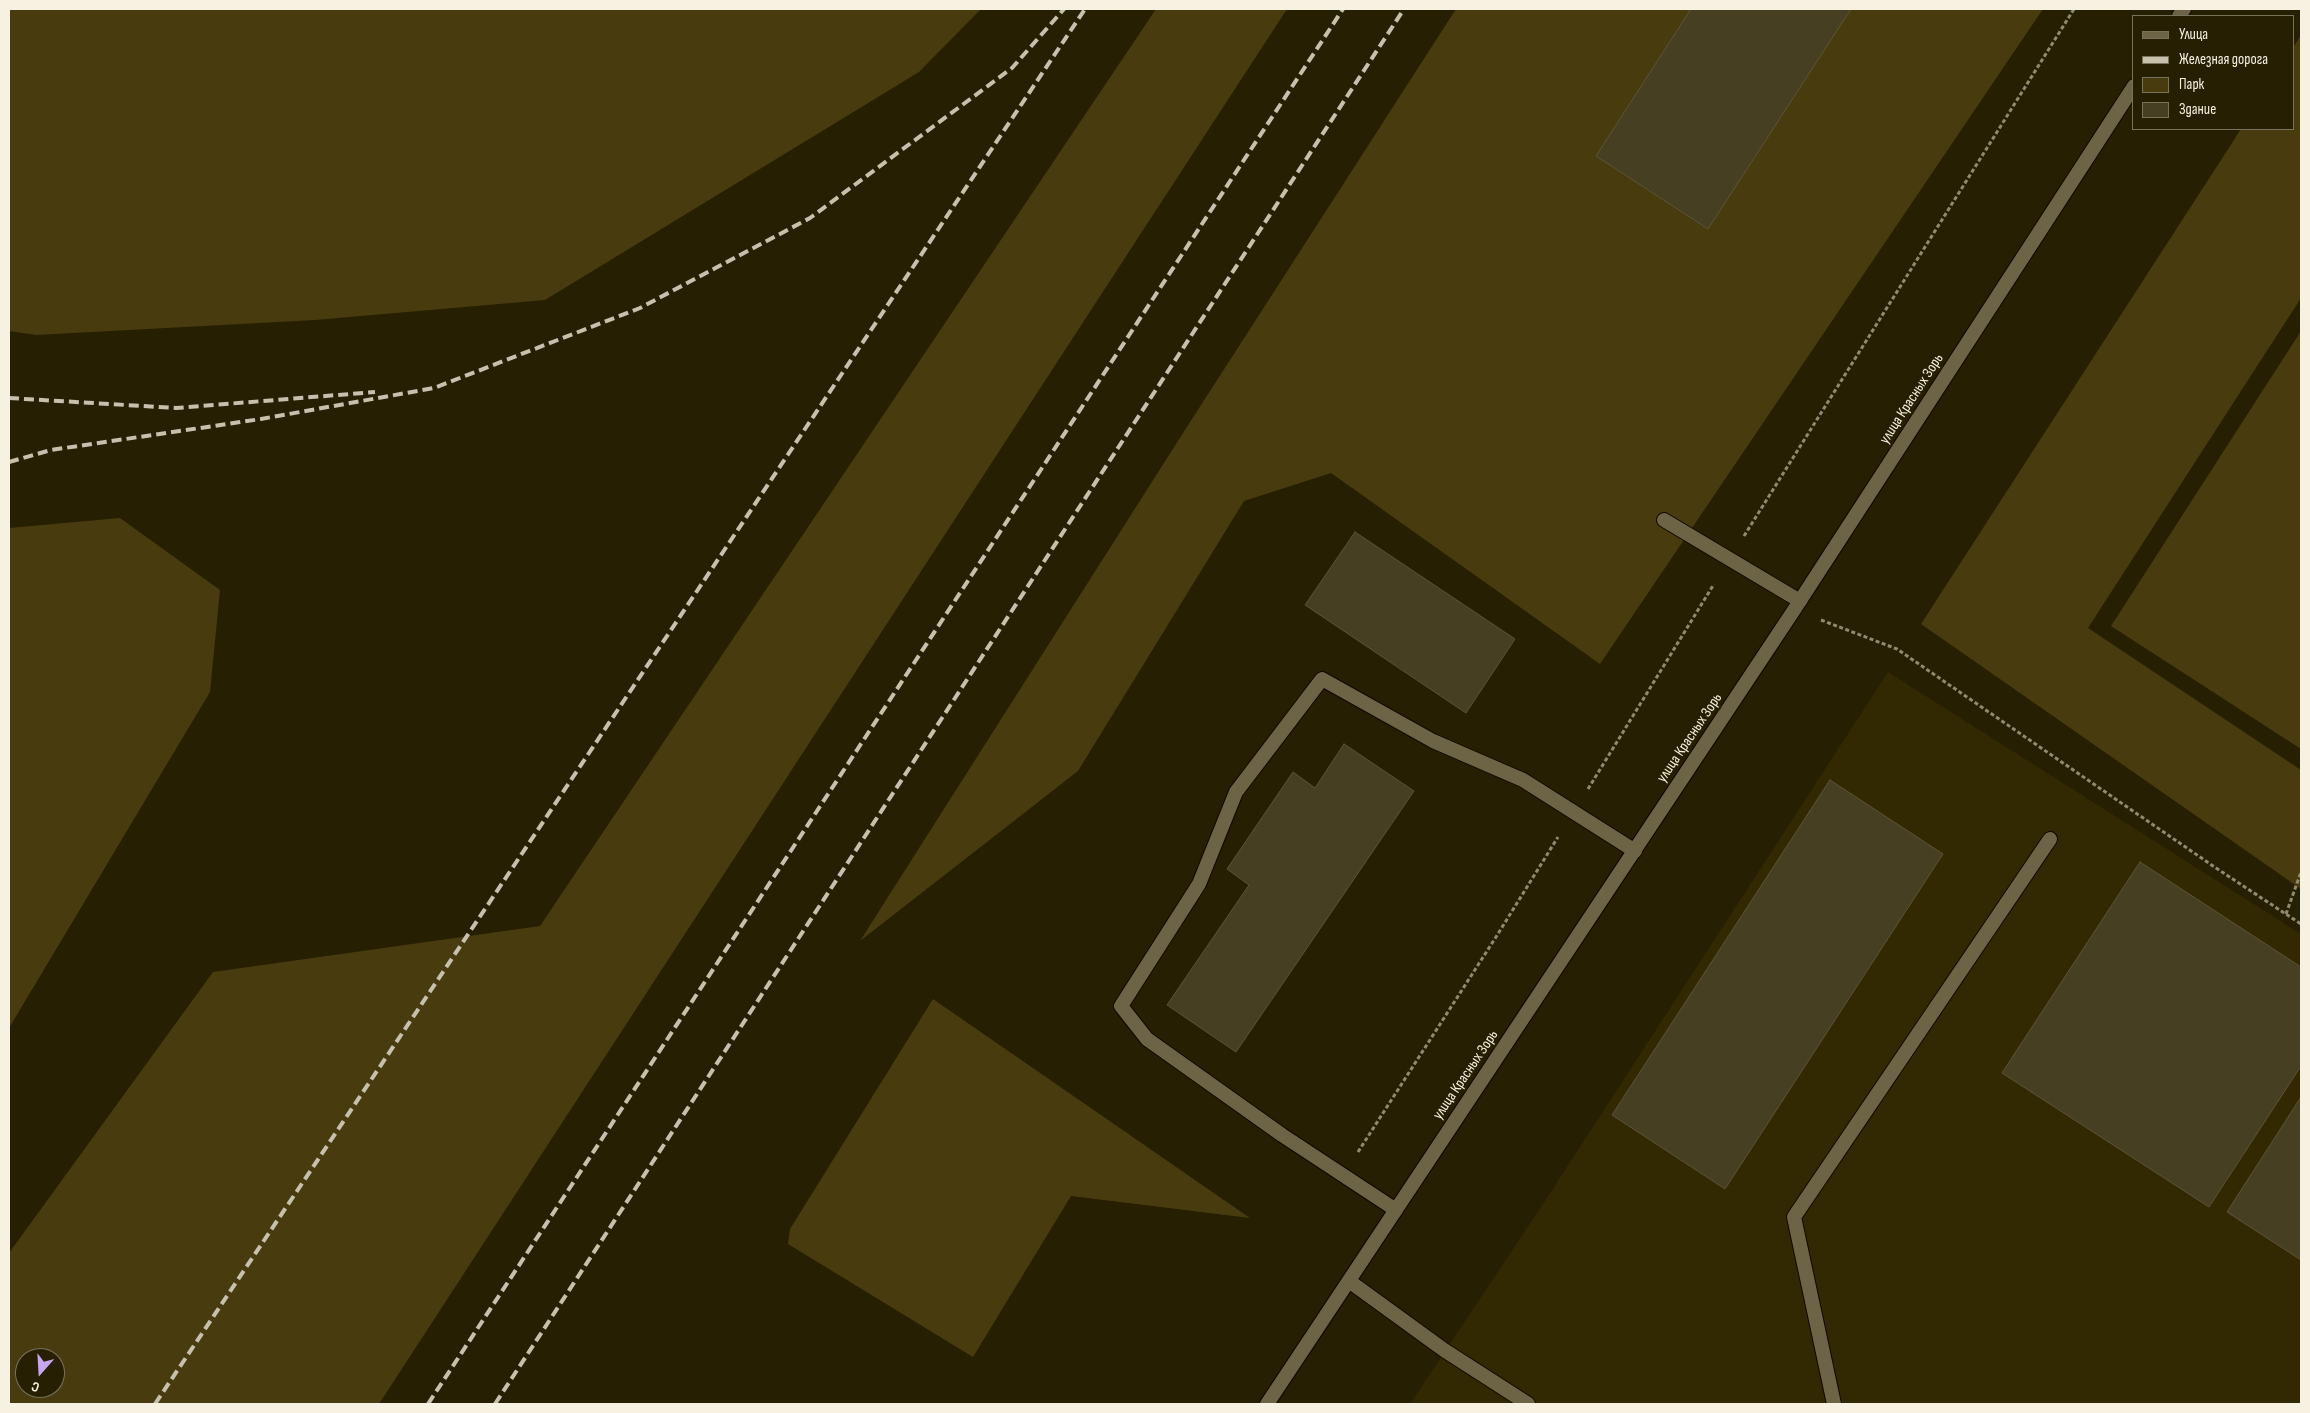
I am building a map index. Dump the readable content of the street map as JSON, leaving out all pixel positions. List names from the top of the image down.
{
  "streets": {
    "street": ["улица Красных Зорь"]
  },
  "legend": [
    "Улица",
    "Железная дорога",
    "Парк",
    "Здание"
  ],
  "north": "bottom"
}
